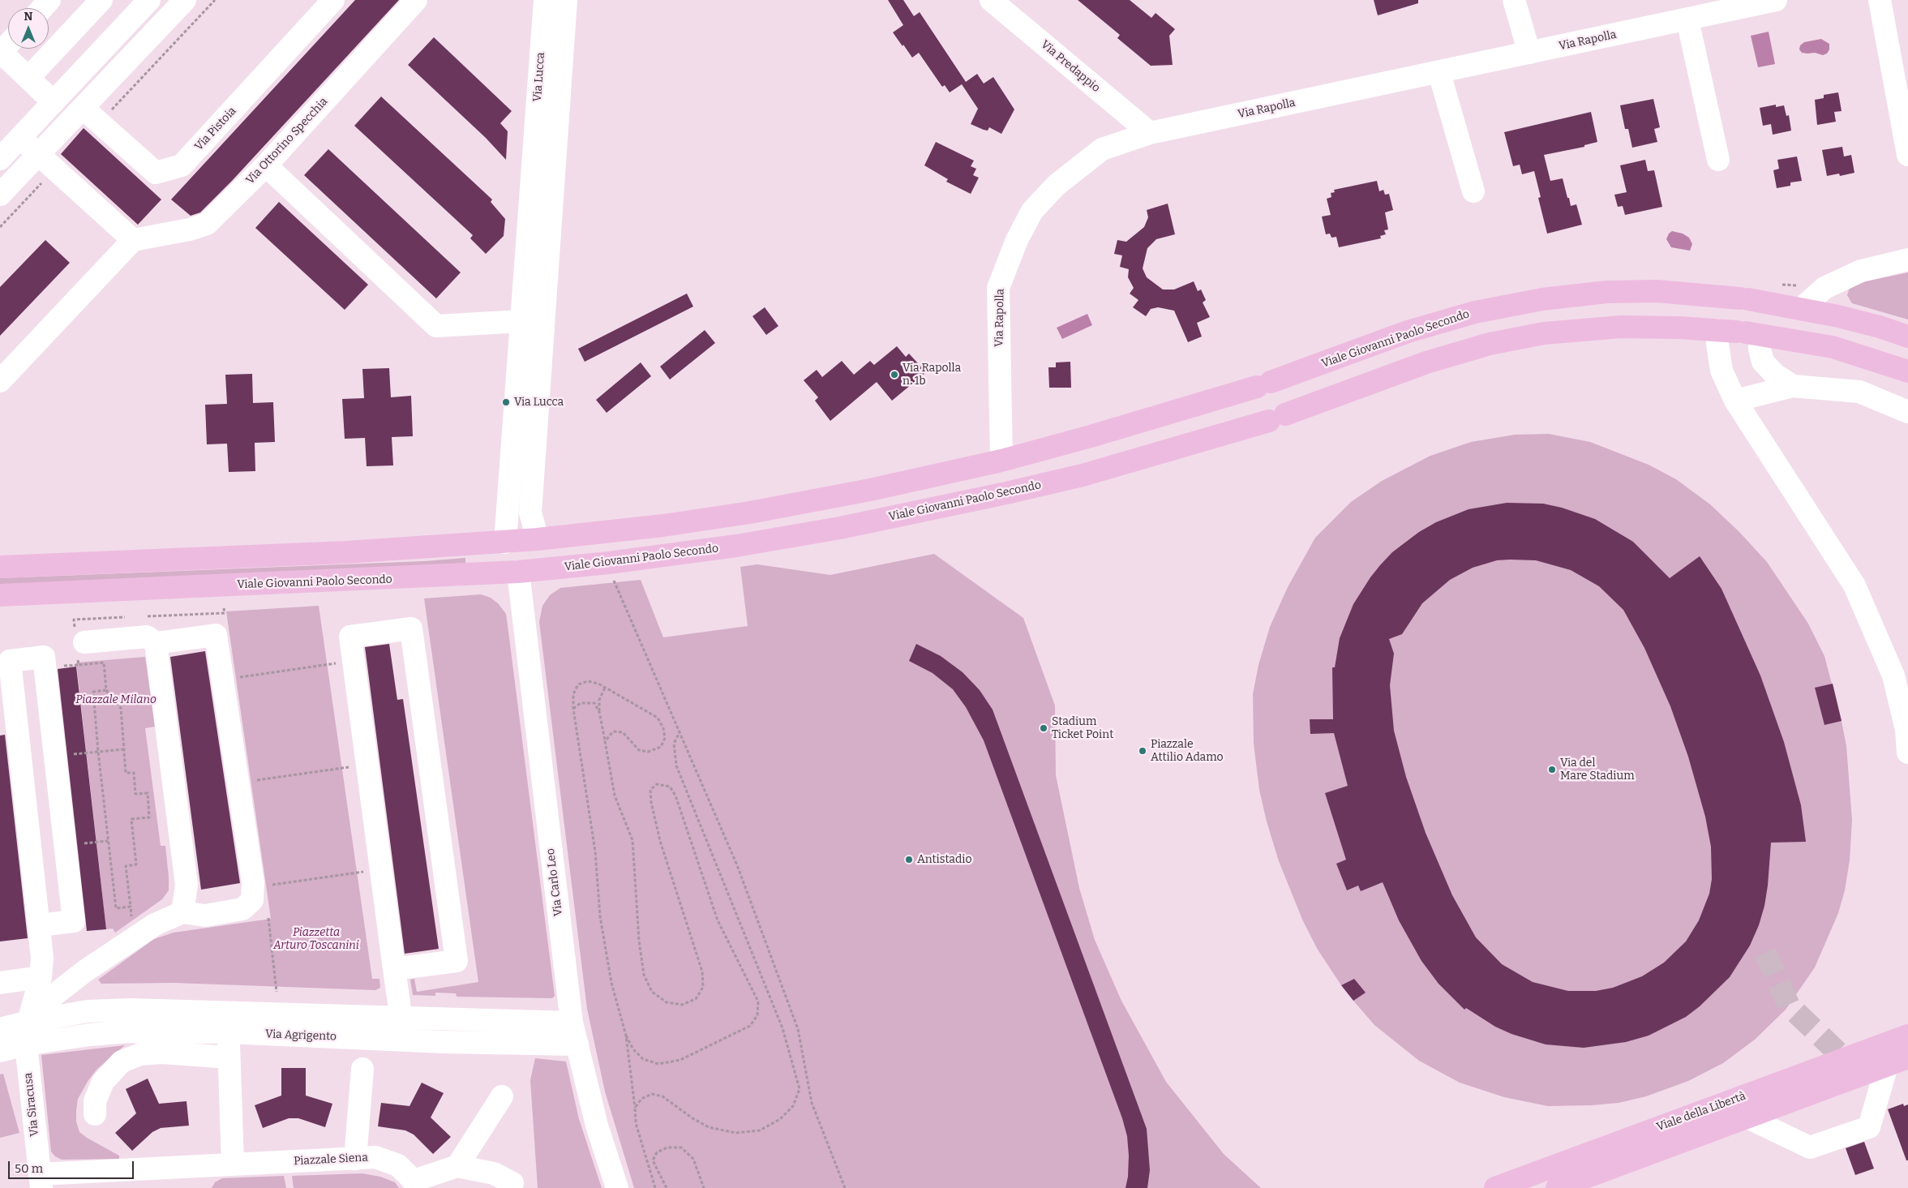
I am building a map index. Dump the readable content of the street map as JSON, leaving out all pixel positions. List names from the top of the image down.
{
  "streets": {
    "main road": ["Viale Giovanni Paolo Secondo", "Viale della Libertà"],
    "street": [
      "Via Rapolla",
      "Via Predappio",
      "Via Lucca",
      "Via Pistoia",
      "Via Ottorino Specchia",
      "Via Carlo Leo",
      "Via Agrigento",
      "Via Siracusa",
      "Piazzale Siena"
    ]
  },
  "crossings": [
    ["Via Rapolla", "Via Predappio"],
    ["Via Rapolla", "Viale Giovanni Paolo Secondo"],
    ["Via Lucca", "Viale Giovanni Paolo Secondo"],
    ["Viale Giovanni Paolo Secondo", "Via Carlo Leo"],
    ["Via Carlo Leo", "Via Agrigento"],
    ["Via Agrigento", "Via Siracusa"],
    ["Via Siracusa", "Piazzale Siena"]
  ],
  "parks": ["Piazzale Milano", "Piazzetta Arturo Toscanini"],
  "places": [
    "Via Rapolla n. 1b",
    "Via Lucca",
    "Stadium Ticket Point",
    "Piazzale Attilio Adamo",
    "Via del Mare Stadium",
    "Antistadio"
  ],
  "scale_bar": "50 m",
  "north": "top"
}
